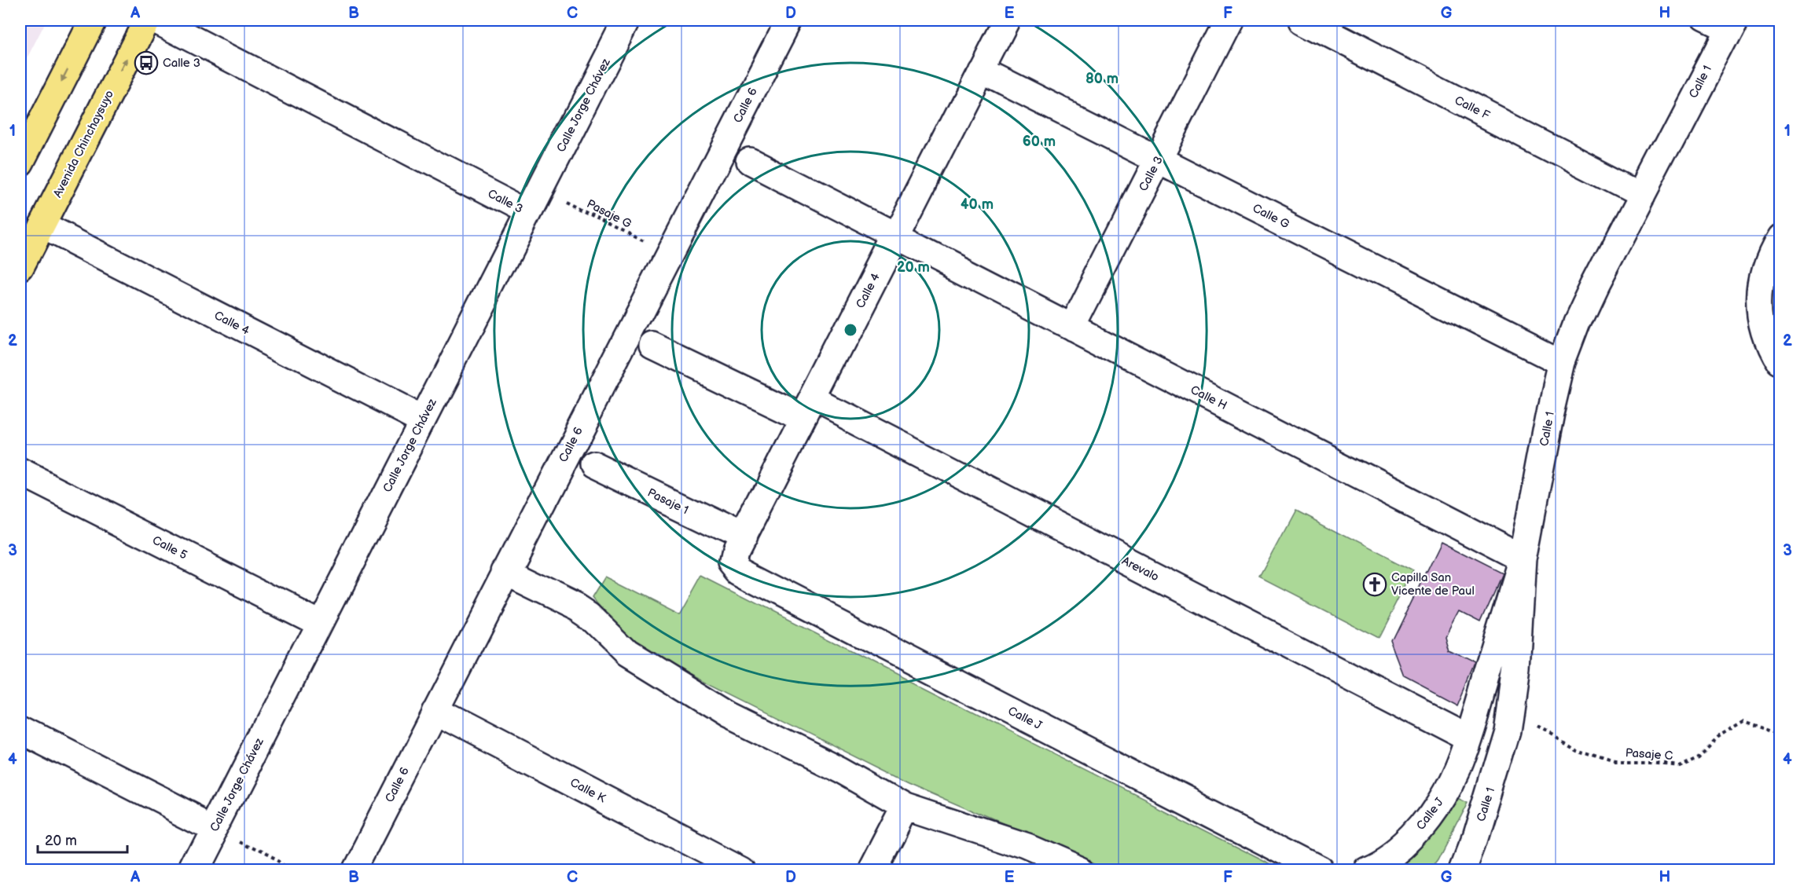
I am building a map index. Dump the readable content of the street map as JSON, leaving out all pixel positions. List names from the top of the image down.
{
  "streets": {
    "main road": ["Avenida Chinchaysuyo"],
    "street": [
      "Calle 1",
      "Calle Jorge Chávez",
      "Calle 6",
      "Calle F",
      "Calle 3",
      "Calle G",
      "Calle 4",
      "Calle H",
      "Pasaje 1",
      "Calle 5",
      "Arevalo",
      "Calle J",
      "Calle K"
    ],
    "path": ["Pasaje G", "Pasaje C"]
  },
  "crossings": [
    ["Calle 1", "Calle F"],
    ["Calle 1", "Calle G"],
    ["Calle 1", "Calle H"],
    ["Calle 1", "Calle J"],
    ["Calle 1", "Pasaje C"],
    ["Calle Jorge Chávez", "Calle 3"],
    ["Calle Jorge Chávez", "Pasaje G"],
    ["Calle Jorge Chávez", "Calle 4"],
    ["Calle Jorge Chávez", "Calle 5"],
    ["Calle 6", "Pasaje G"],
    ["Calle 6", "Calle K"],
    ["Avenida Chinchaysuyo", "Calle 4"],
    ["Calle 3", "Calle G"],
    ["Calle 3", "Calle H"],
    ["Calle G", "Calle 4"],
    ["Calle 4", "Calle H"],
    ["Calle 4", "Pasaje 1"],
    ["Calle 4", "Arevalo"],
    ["Calle 4", "Calle J"],
    ["Calle H", "Calle J"],
    ["Arevalo", "Calle J"]
  ],
  "places": {
    "bus stop": ["Calle 3"],
    "church": ["Capilla San Vicente de Paul"]
  },
  "scale_bar": "20 m",
  "grid": {
    "columns": [
      "A",
      "B",
      "C",
      "D",
      "E",
      "F",
      "G",
      "H"
    ],
    "rows": [
      "1",
      "2",
      "3",
      "4"
    ]
  },
  "rings": [
    "80 m",
    "60 m",
    "40 m",
    "20 m"
  ]
}
